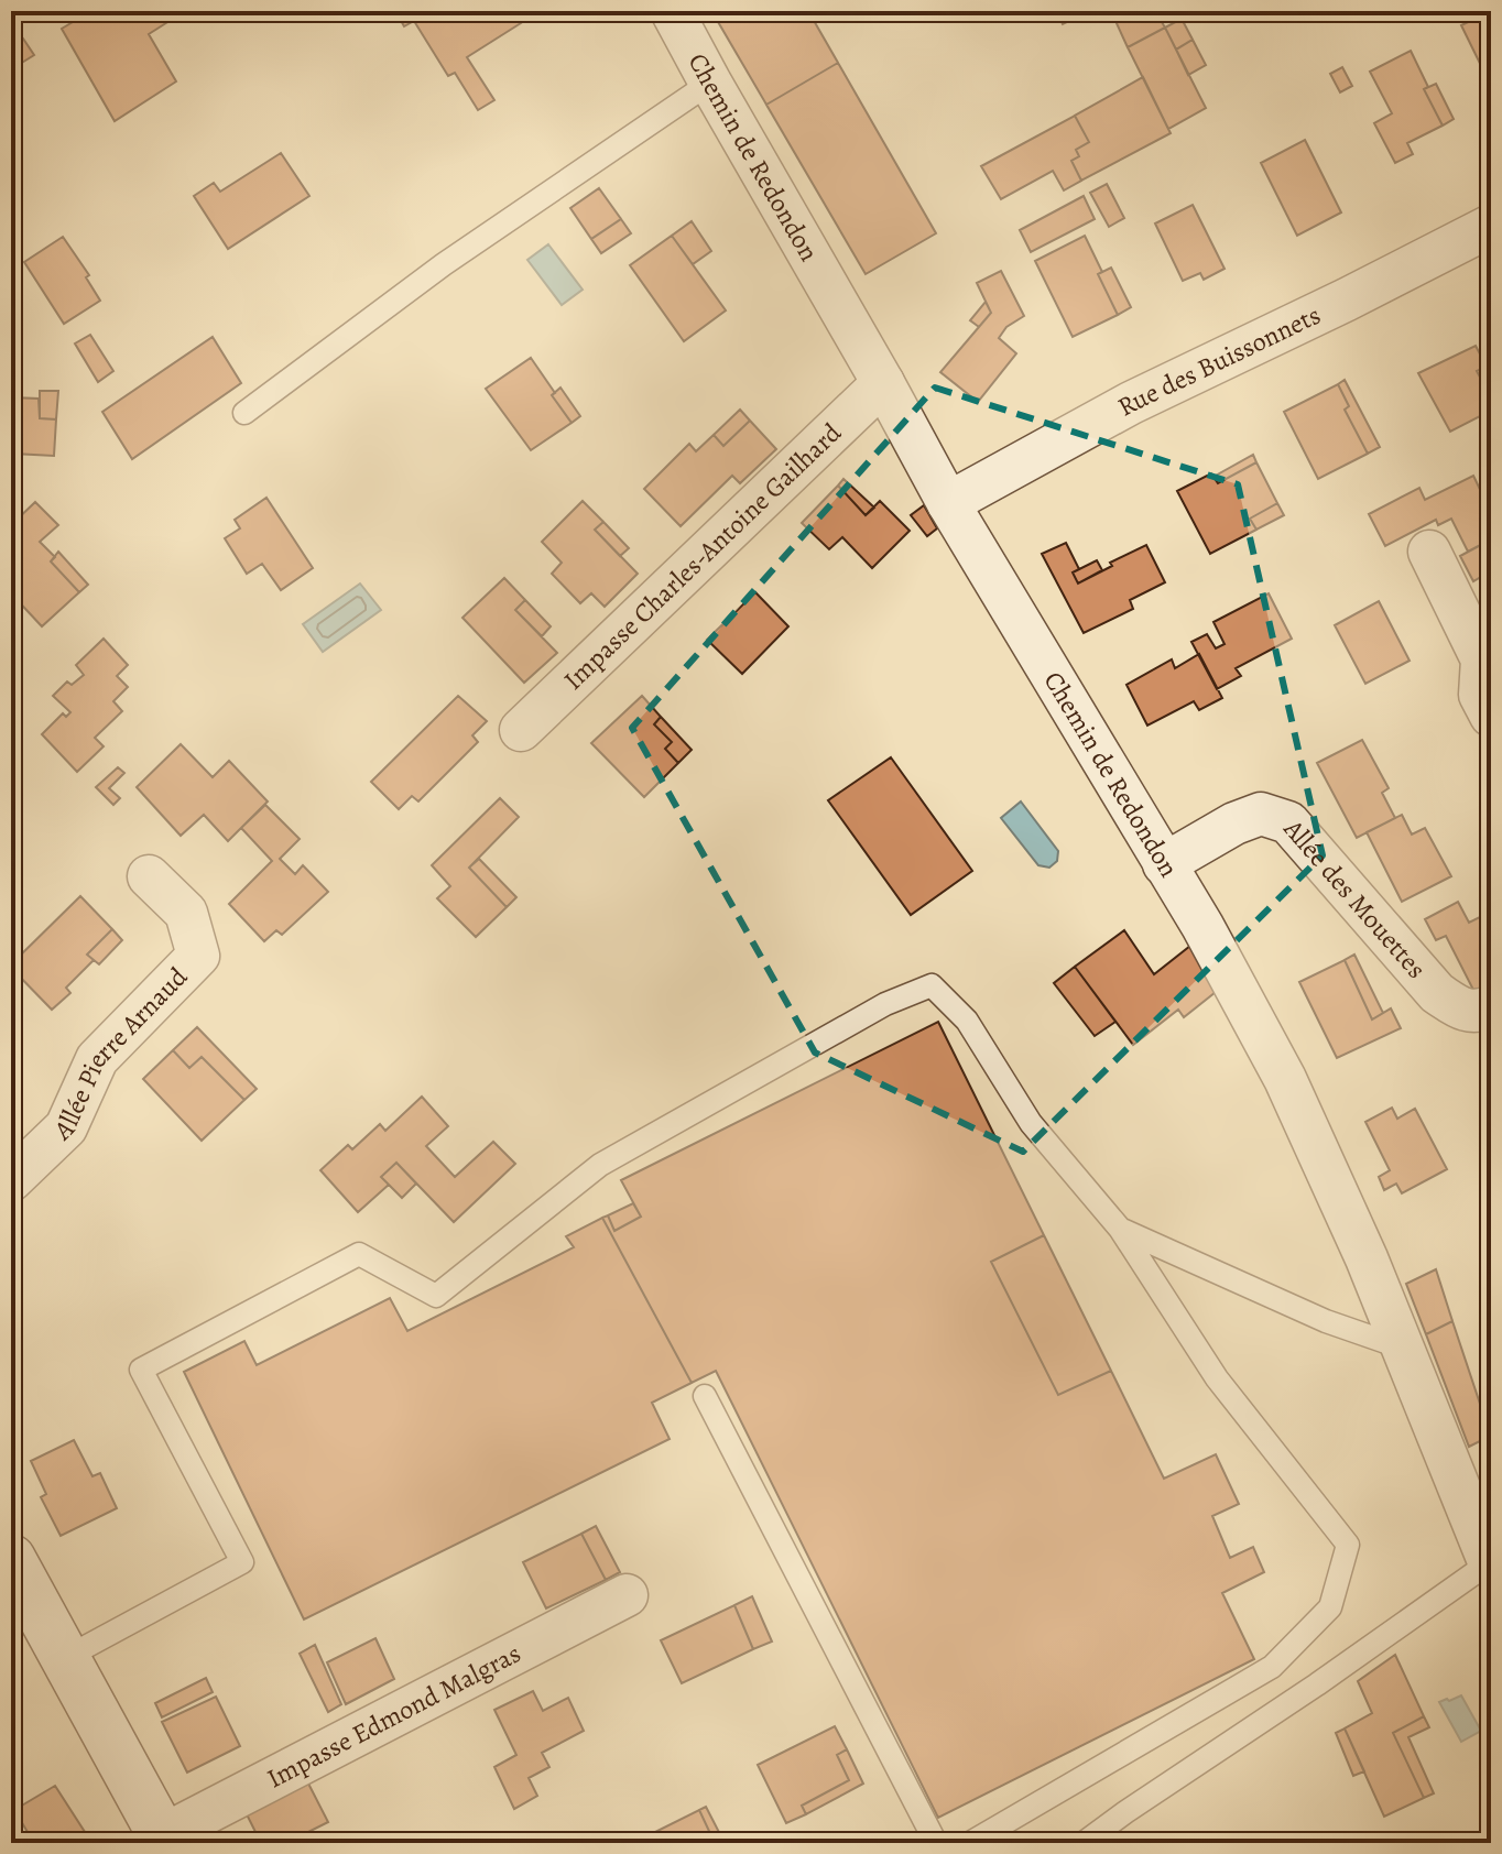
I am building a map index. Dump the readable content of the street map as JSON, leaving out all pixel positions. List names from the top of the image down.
{
  "streets": {
    "street": [
      "Chemin de Redondon",
      "Rue des Buissonnets",
      "Impasse Charles-Antoine Gailhard",
      "Allée des Mouettes",
      "Allée Pierre Arnaud",
      "Impasse Edmond Malgras"
    ]
  },
  "crossings": [
    ["Chemin de Redondon", "Rue des Buissonnets"],
    ["Chemin de Redondon", "Impasse Charles-Antoine Gailhard"],
    ["Chemin de Redondon", "Allée des Mouettes"]
  ]
}
